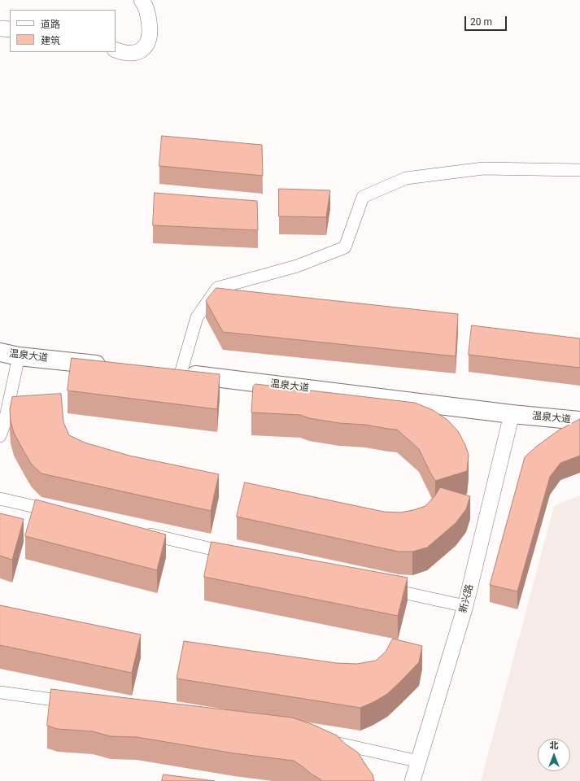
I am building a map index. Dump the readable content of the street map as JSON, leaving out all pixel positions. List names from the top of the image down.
{
  "streets": {
    "main road": ["温泉大道"],
    "street": ["新兴路"]
  },
  "crossings": [
    ["温泉大道", "新兴路"]
  ],
  "legend": ["道路", "建筑"],
  "scale_bar": "20 m",
  "north": "top"
}
